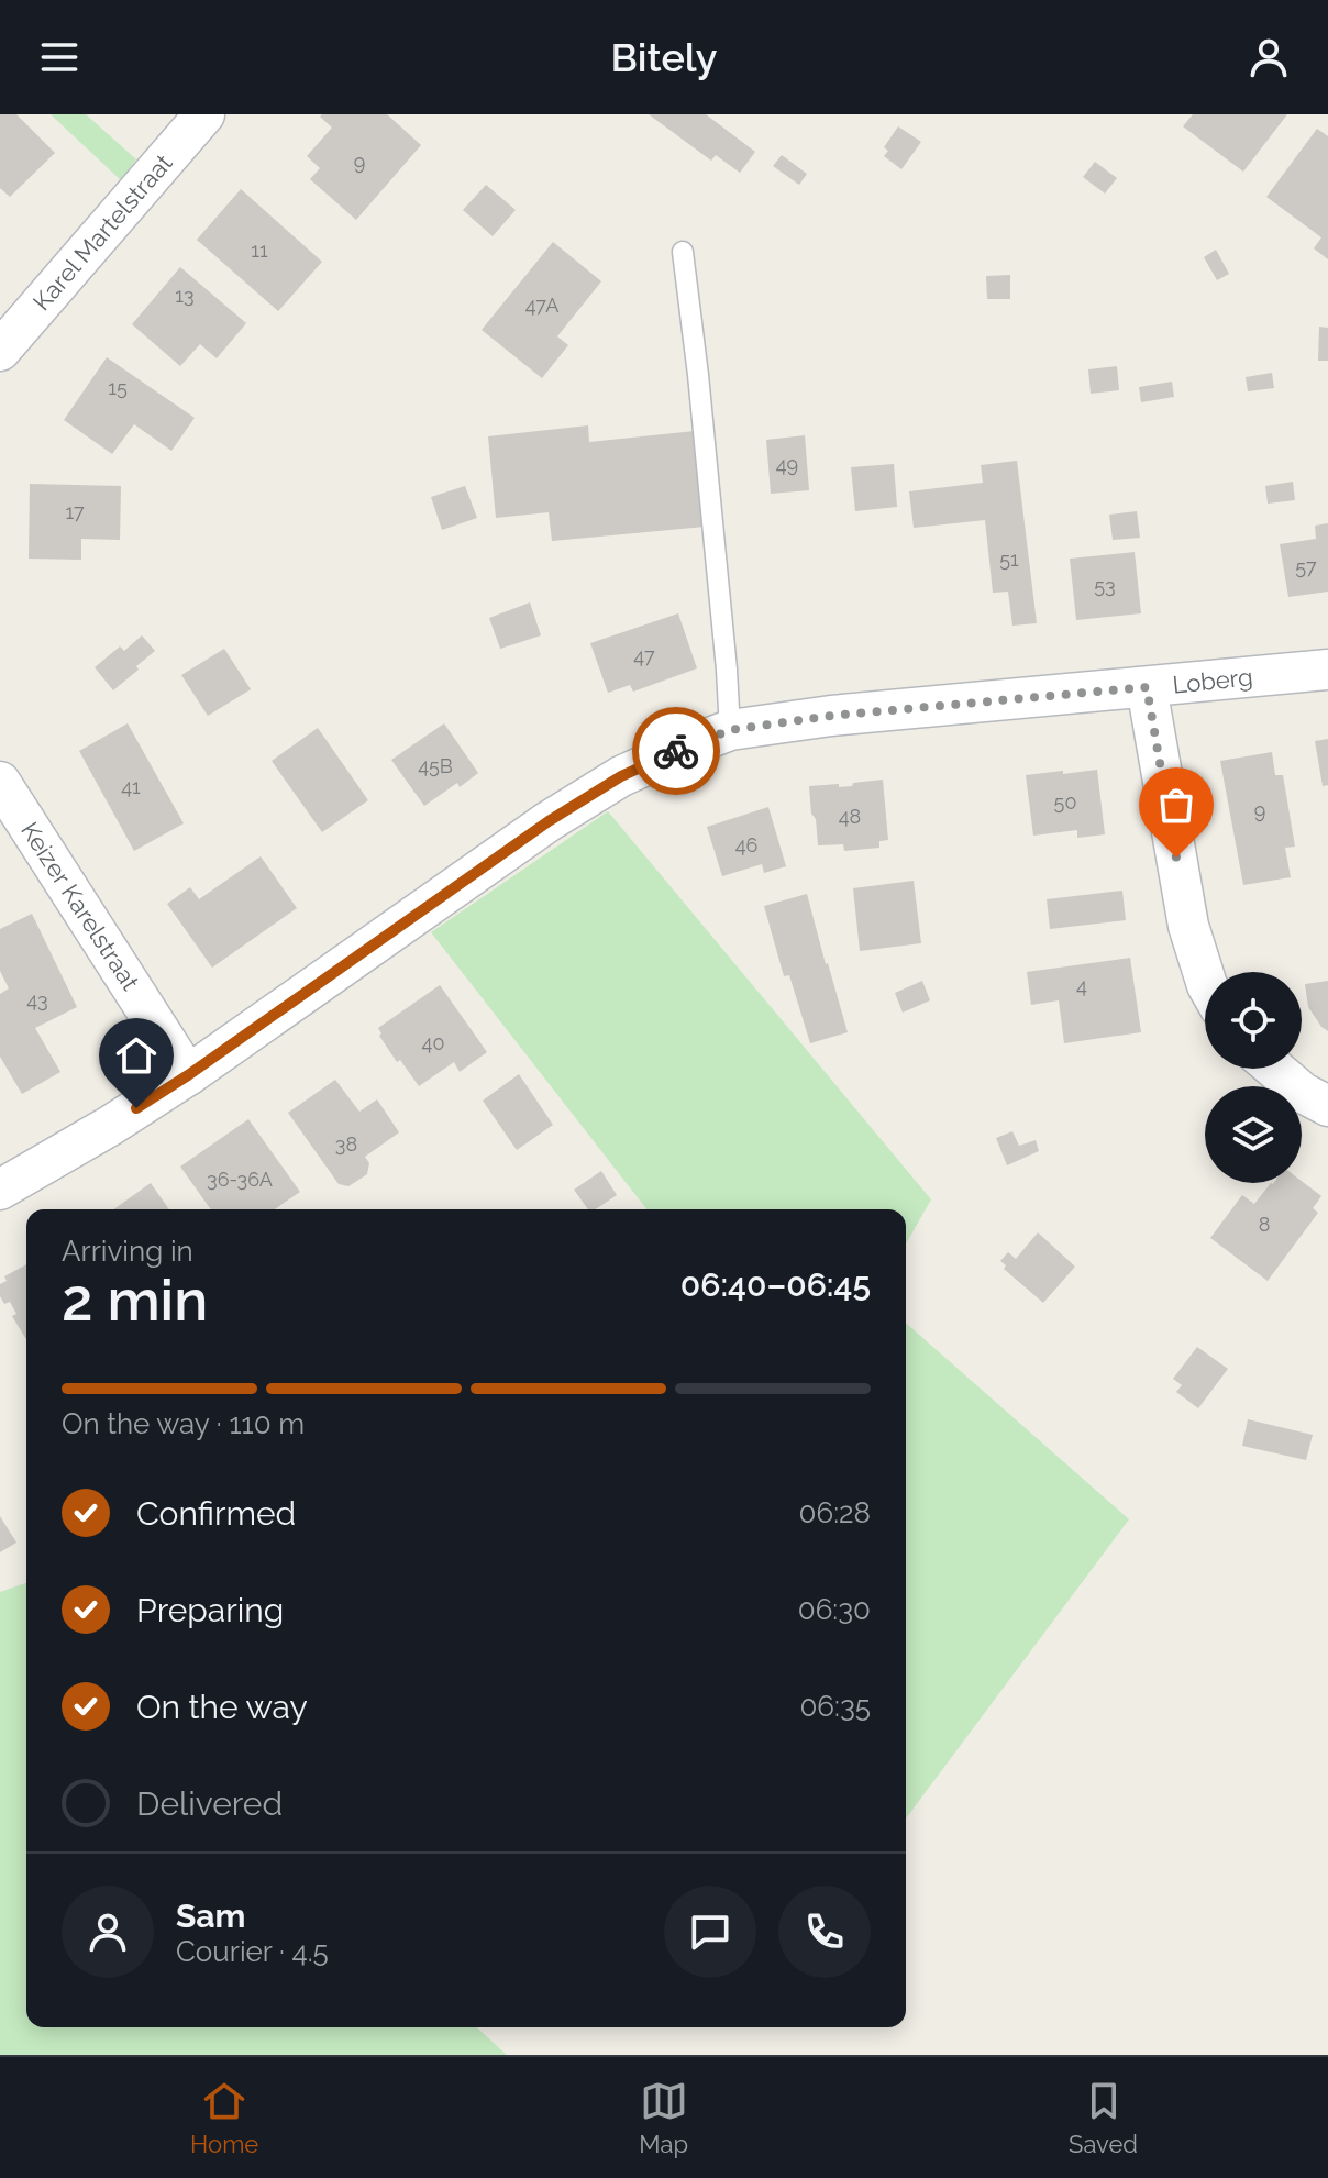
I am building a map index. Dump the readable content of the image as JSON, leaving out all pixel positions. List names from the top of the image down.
{
  "streets": {
    "street": ["Karel Martelstraat", "Loberg", "Keizer Karelstraat"]
  },
  "crossings": [
    ["Loberg", "Keizer Karelstraat"]
  ],
  "house_numbers": [
    "9",
    "11",
    "13",
    "47A",
    "15",
    "49",
    "17",
    "51",
    "57",
    "53",
    "47",
    "45B",
    "41",
    "50",
    "9",
    "48",
    "46",
    "4",
    "43",
    "40",
    "38",
    "36-36A",
    "8"
  ],
  "page": {
    "header": "Bitely",
    "heading": ["2 min", "Arriving in", "06:40–06:45"],
    "panel": ["Sam", "Courier · 4.5"],
    "bar": "On the way · 110 m",
    "list": [
      ["Confirmed", "06:28"],
      ["Preparing", "06:30"],
      ["On the way", "06:35"],
      "Delivered"
    ],
    "tabs": ["Home", "Map", "Saved"]
  }
}
